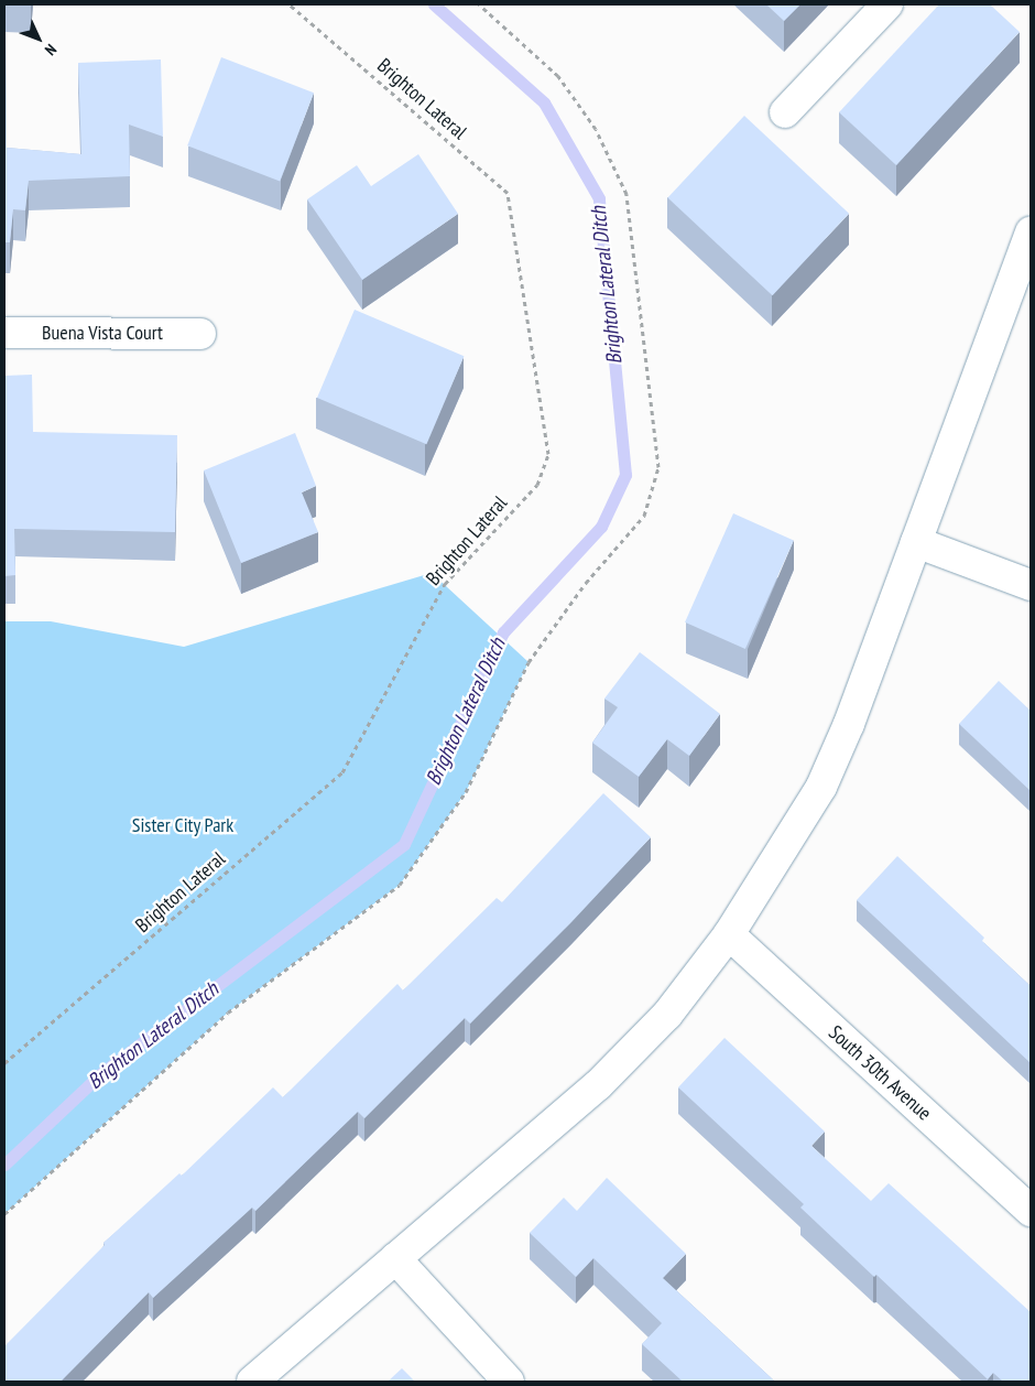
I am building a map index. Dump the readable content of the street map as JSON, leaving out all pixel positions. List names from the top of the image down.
{
  "streets": {
    "street": ["Buena Vista Court", "South 30th Avenue"],
    "path": ["Brighton Lateral"]
  },
  "water": ["Brighton Lateral Ditch"],
  "parks": ["Sister City Park"],
  "north": "bottom right"
}
